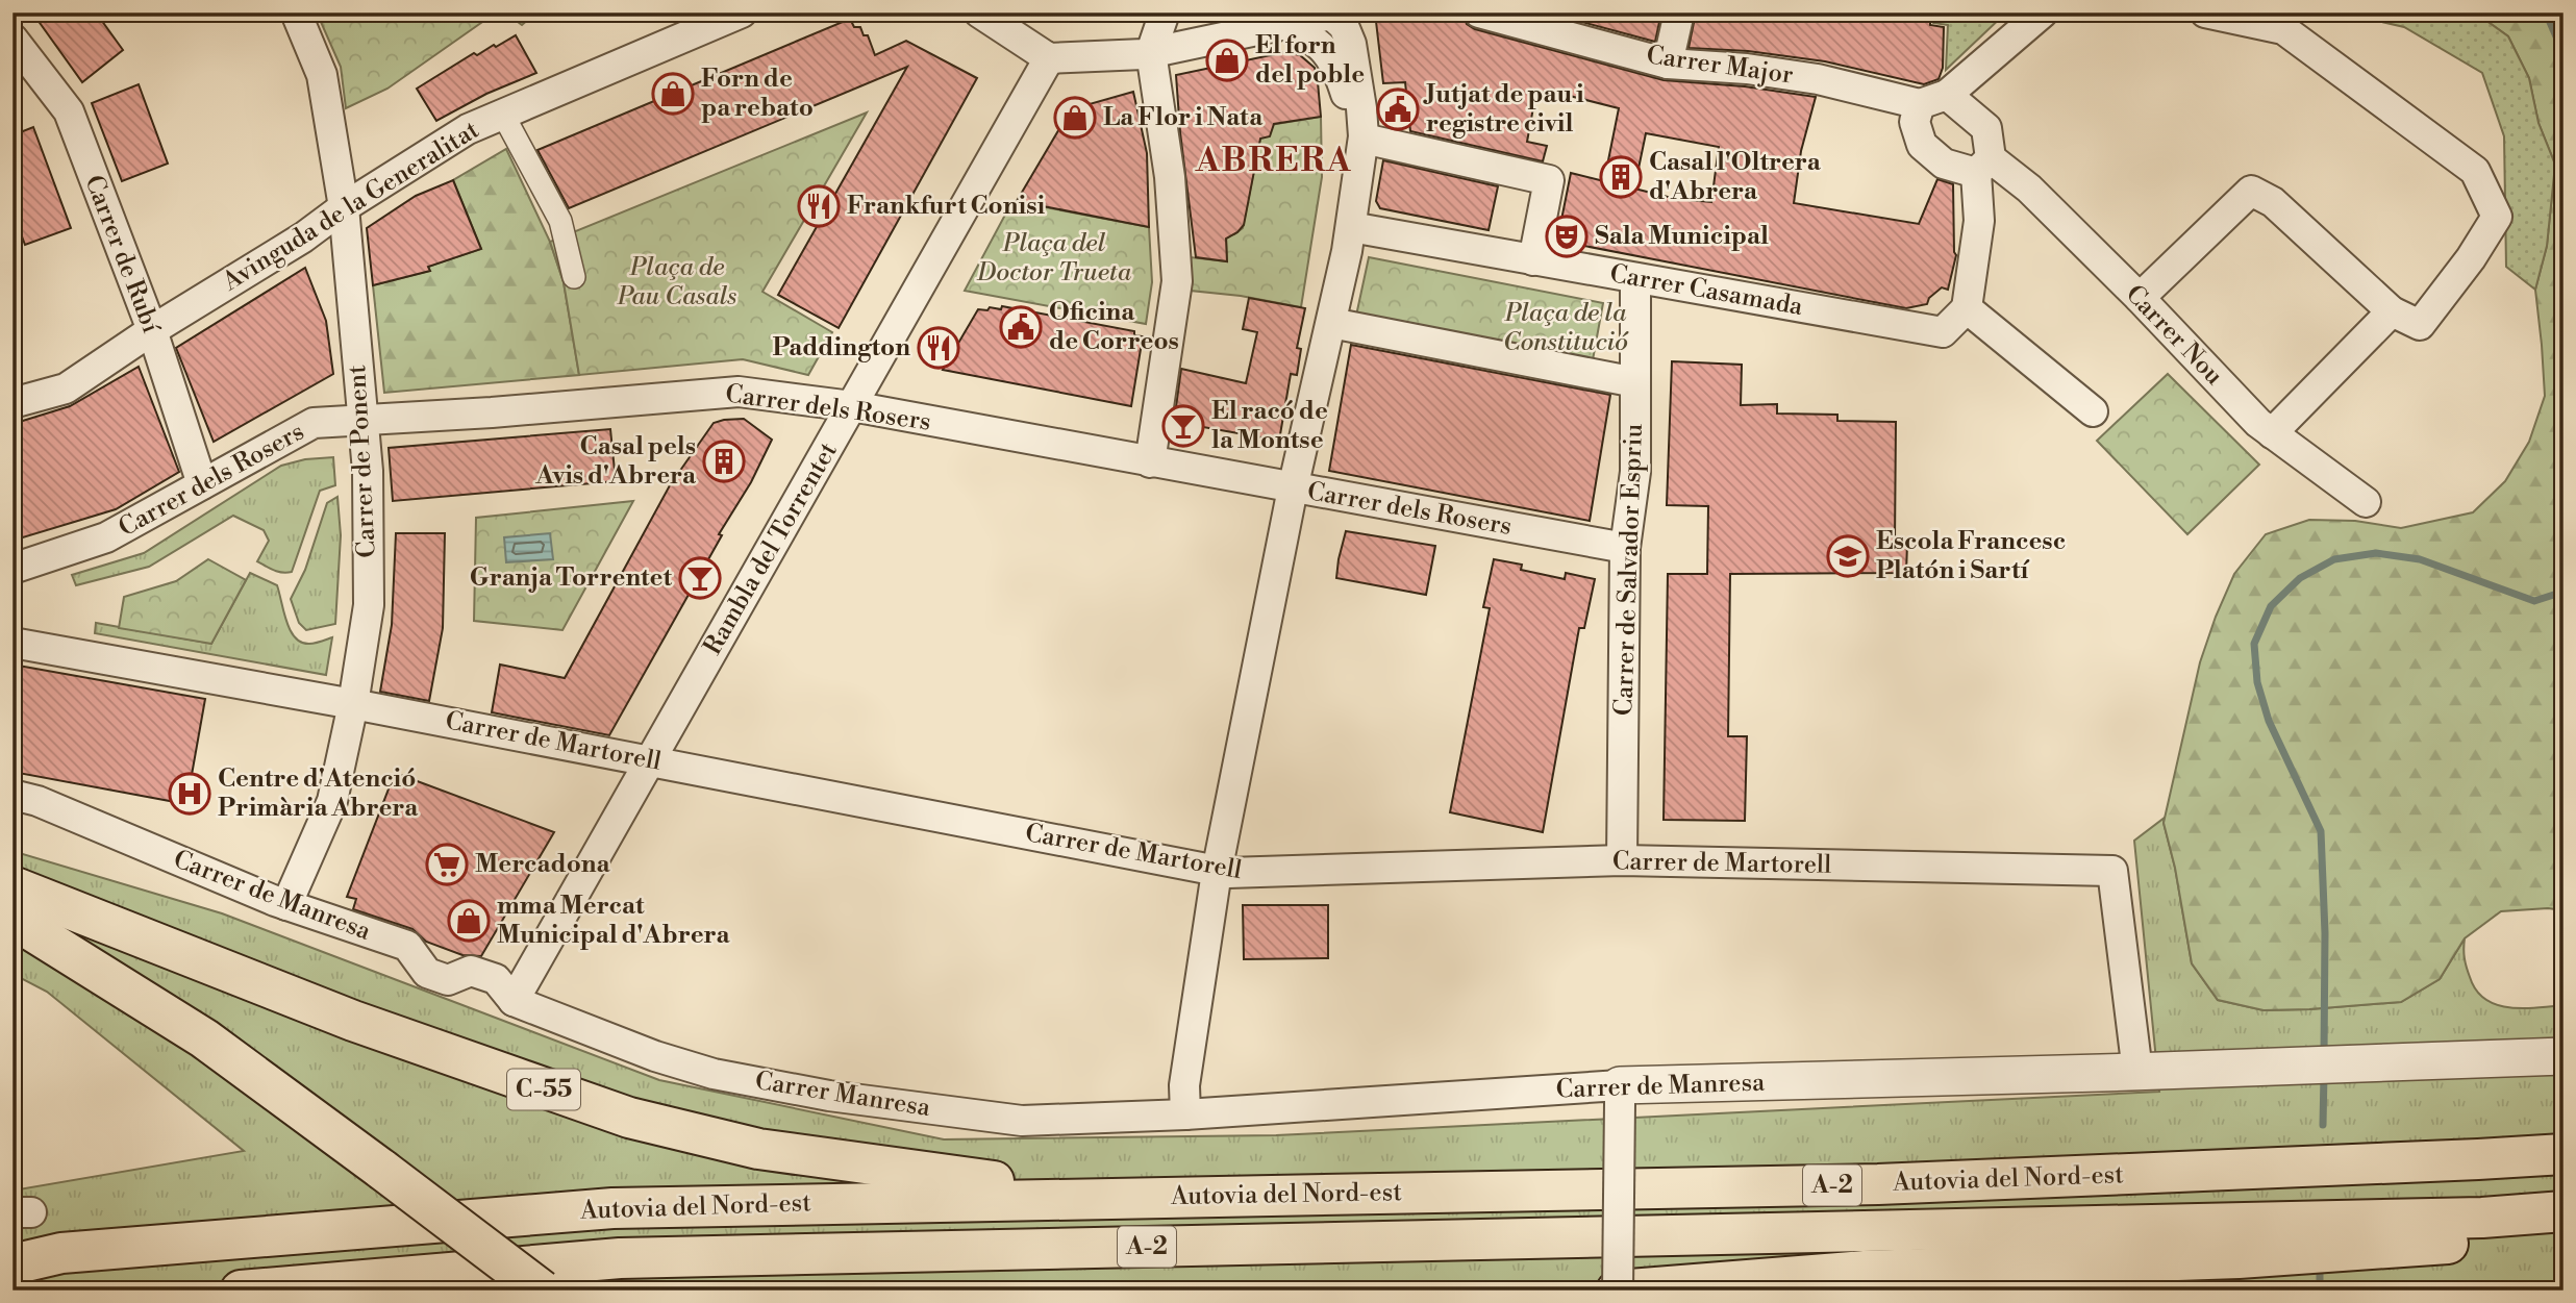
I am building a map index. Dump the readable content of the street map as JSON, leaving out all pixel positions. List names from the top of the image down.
{
  "streets": {
    "highway": ["C-55", "Autovia del Nord-est", "A-2"],
    "street": [
      "Carrer Major",
      "Avinguda de la Generalitat",
      "Carrer de Rubí",
      "Carrer Casamada",
      "Carrer Nou",
      "Carrer dels Rosers",
      "Carrer de Ponent",
      "Rambla del Torrentet",
      "Carrer de Salvador Espriu",
      "Carrer de Martorell",
      "Carrer de Manresa",
      "Carrer Manresa"
    ]
  },
  "crossings": [
    ["Avinguda de la Generalitat", "Carrer de Rubí"],
    ["Avinguda de la Generalitat", "Carrer de Ponent"],
    ["Carrer de Rubí", "Carrer dels Rosers"],
    ["Carrer Casamada", "Carrer de Salvador Espriu"],
    ["Carrer dels Rosers", "Carrer de Ponent"],
    ["Carrer dels Rosers", "Rambla del Torrentet"],
    ["Carrer dels Rosers", "Carrer de Salvador Espriu"],
    ["Carrer de Ponent", "Carrer de Martorell"],
    ["Carrer de Ponent", "Carrer de Manresa"],
    ["Rambla del Torrentet", "Carrer de Martorell"],
    ["Rambla del Torrentet", "Carrer de Manresa"],
    ["Rambla del Torrentet", "Carrer Manresa"],
    ["Carrer de Salvador Espriu", "Carrer de Martorell"],
    ["Carrer de Martorell", "Carrer de Manresa"],
    ["Carrer de Manresa", "Carrer Manresa"],
    ["C-55", "Autovia del Nord-est"]
  ],
  "districts": ["ABRERA"],
  "parks": ["Plaça del Doctor Trueta", "Plaça de Pau Casals", "Plaça de la Constitució"],
  "places": {
    "shop": [
      "El forn del poble",
      "Forn de pa rebato",
      "La Flor i Nata",
      "mma Mercat Municipal d'Abrera"
    ],
    "public building": ["Jutjat de pau i registre civil", "Oficina de Correos"],
    "building": ["Casal l'Oltrera d'Abrera", "Casal pels Avis d'Abrera"],
    "restaurant": ["Frankfurt Conisi", "Paddington"],
    "theatre": ["Sala Municipal"],
    "bar": ["El racó de la Montse", "Granja Torrentet"],
    "school or university": ["Escola Francesc Platón i Sartí"],
    "hospital": ["Centre d'Atenció Primària Abrera"],
    "supermarket": ["Mercadona"]
  }
}
